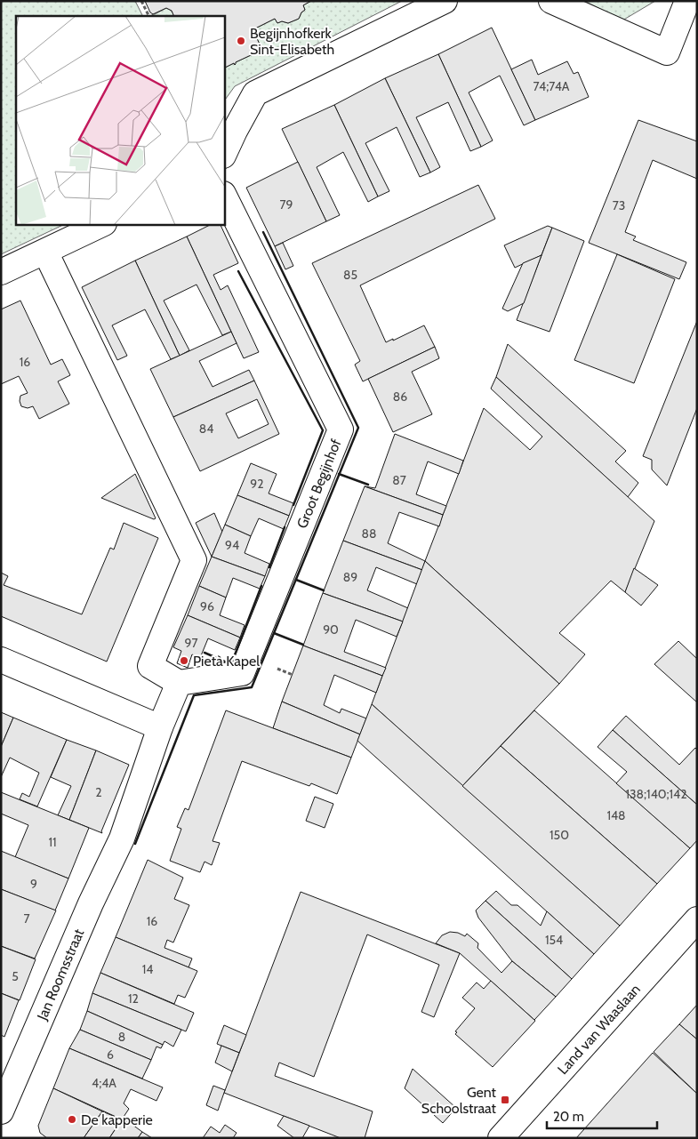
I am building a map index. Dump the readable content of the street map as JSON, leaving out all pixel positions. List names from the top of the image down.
{
  "streets": {
    "street": ["Groot Begijnhof", "Jan Roomsstraat", "Land van Waaslaan"]
  },
  "places": {
    "other": ["Begijnhofkerk Sint-Elisabeth", "Pietà Kapel", "De kapperie"],
    "transit": ["Gent Schoolstraat"]
  },
  "house_numbers": [
    "74;74A",
    "79",
    "73",
    "85",
    "16",
    "86",
    "84",
    "87",
    "92",
    "88",
    "94",
    "89",
    "96",
    "90",
    "97",
    "2",
    "138;140;142",
    "148",
    "150",
    "11",
    "9",
    "7",
    "16",
    "154",
    "14",
    "5",
    "12",
    "8",
    "6",
    "4;4A"
  ],
  "scale_bar": "20 m"
}
